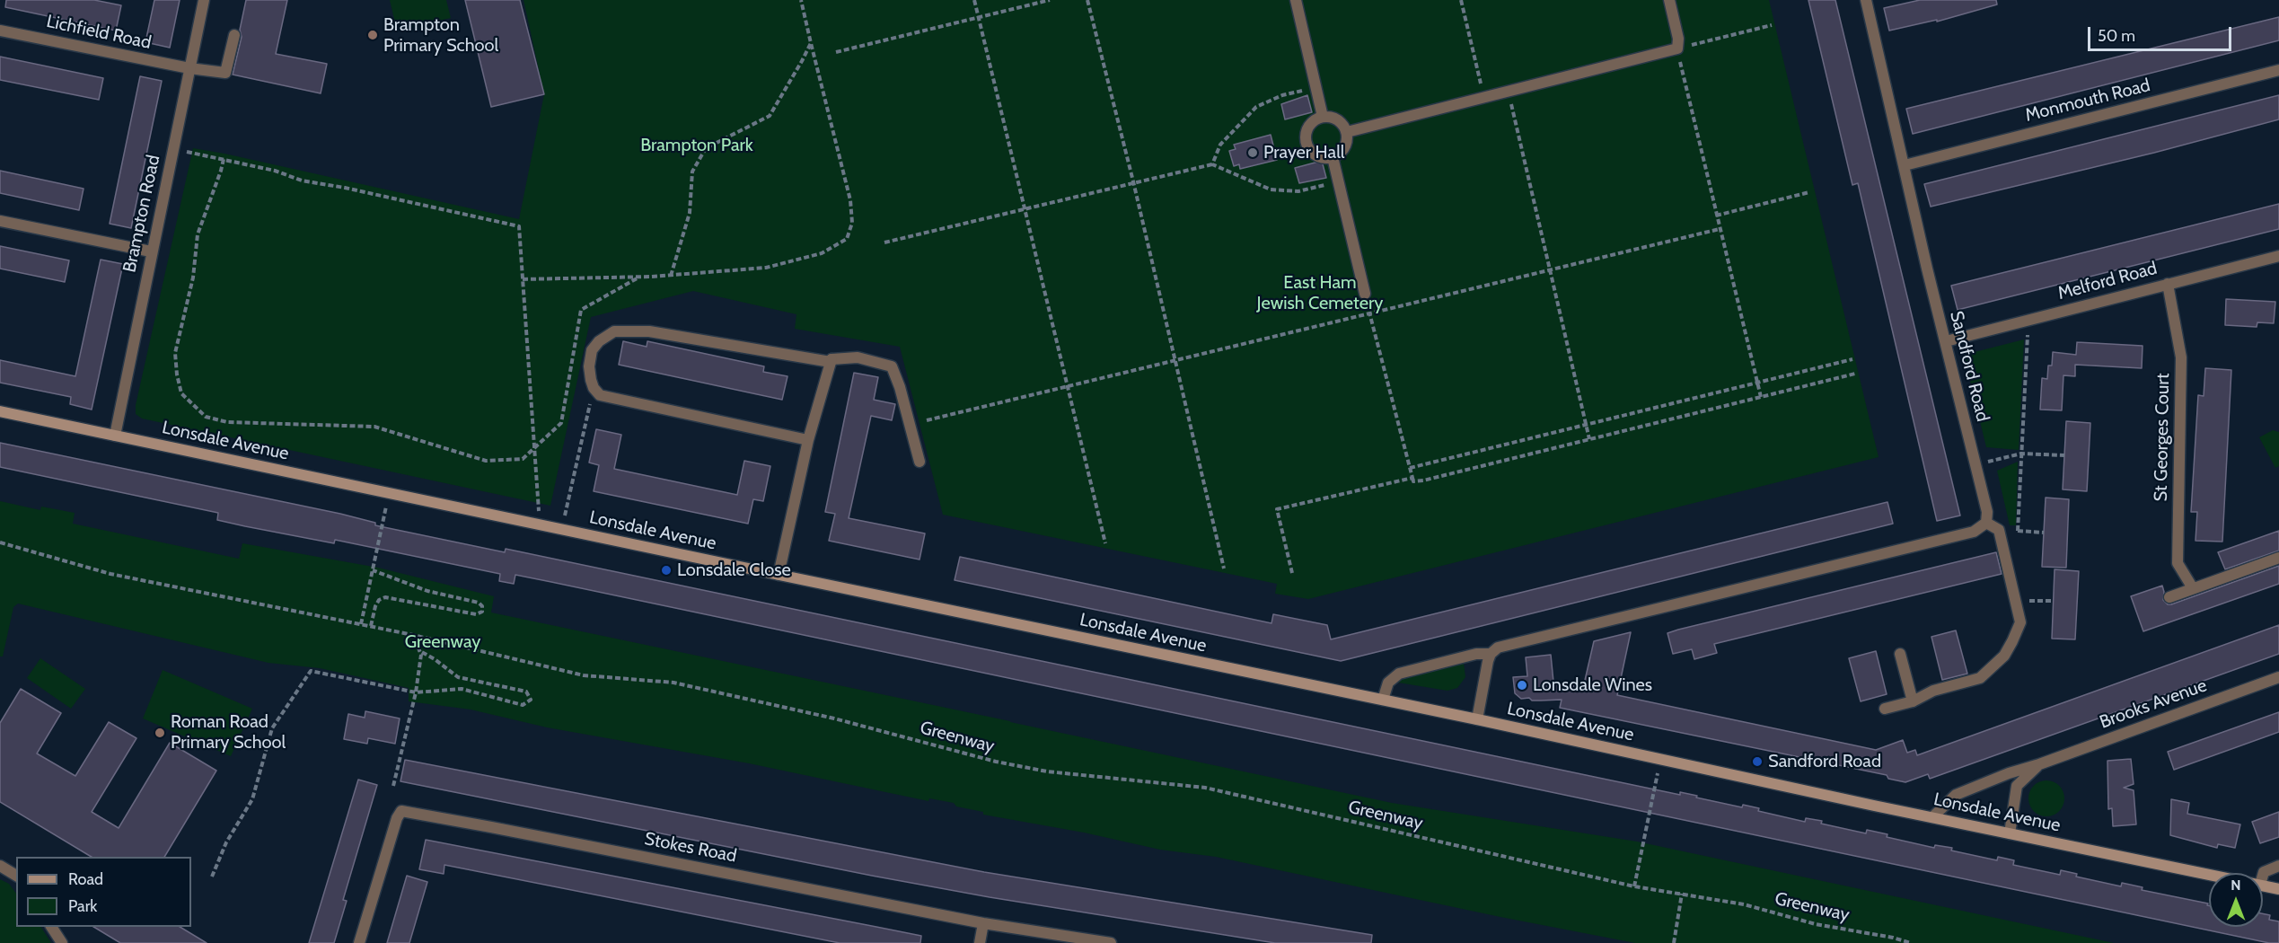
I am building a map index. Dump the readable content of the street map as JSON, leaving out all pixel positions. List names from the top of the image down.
{
  "streets": {
    "street": [
      "Lichfield Road",
      "Monmouth Road",
      "Brampton Road",
      "Melford Road",
      "Sandford Road",
      "St Georges Court",
      "Lonsdale Avenue",
      "Brooks Avenue",
      "Stokes Road"
    ],
    "path": ["Greenway"]
  },
  "crossings": [
    ["Lichfield Road", "Brampton Road"],
    ["Monmouth Road", "Sandford Road"],
    ["Brampton Road", "Lonsdale Avenue"],
    ["Melford Road", "Sandford Road"],
    ["Melford Road", "St Georges Court"],
    ["Lonsdale Avenue", "Brooks Avenue"]
  ],
  "parks": ["Brampton Park", "East Ham Jewish Cemetery", "Greenway"],
  "places": [
    "Brampton Primary School",
    "Prayer Hall",
    "Lonsdale Close",
    "Lonsdale Wines",
    "Roman Road Primary School",
    "Sandford Road"
  ],
  "legend": ["Road", "Park"],
  "scale_bar": "50 m",
  "north": "top"
}
